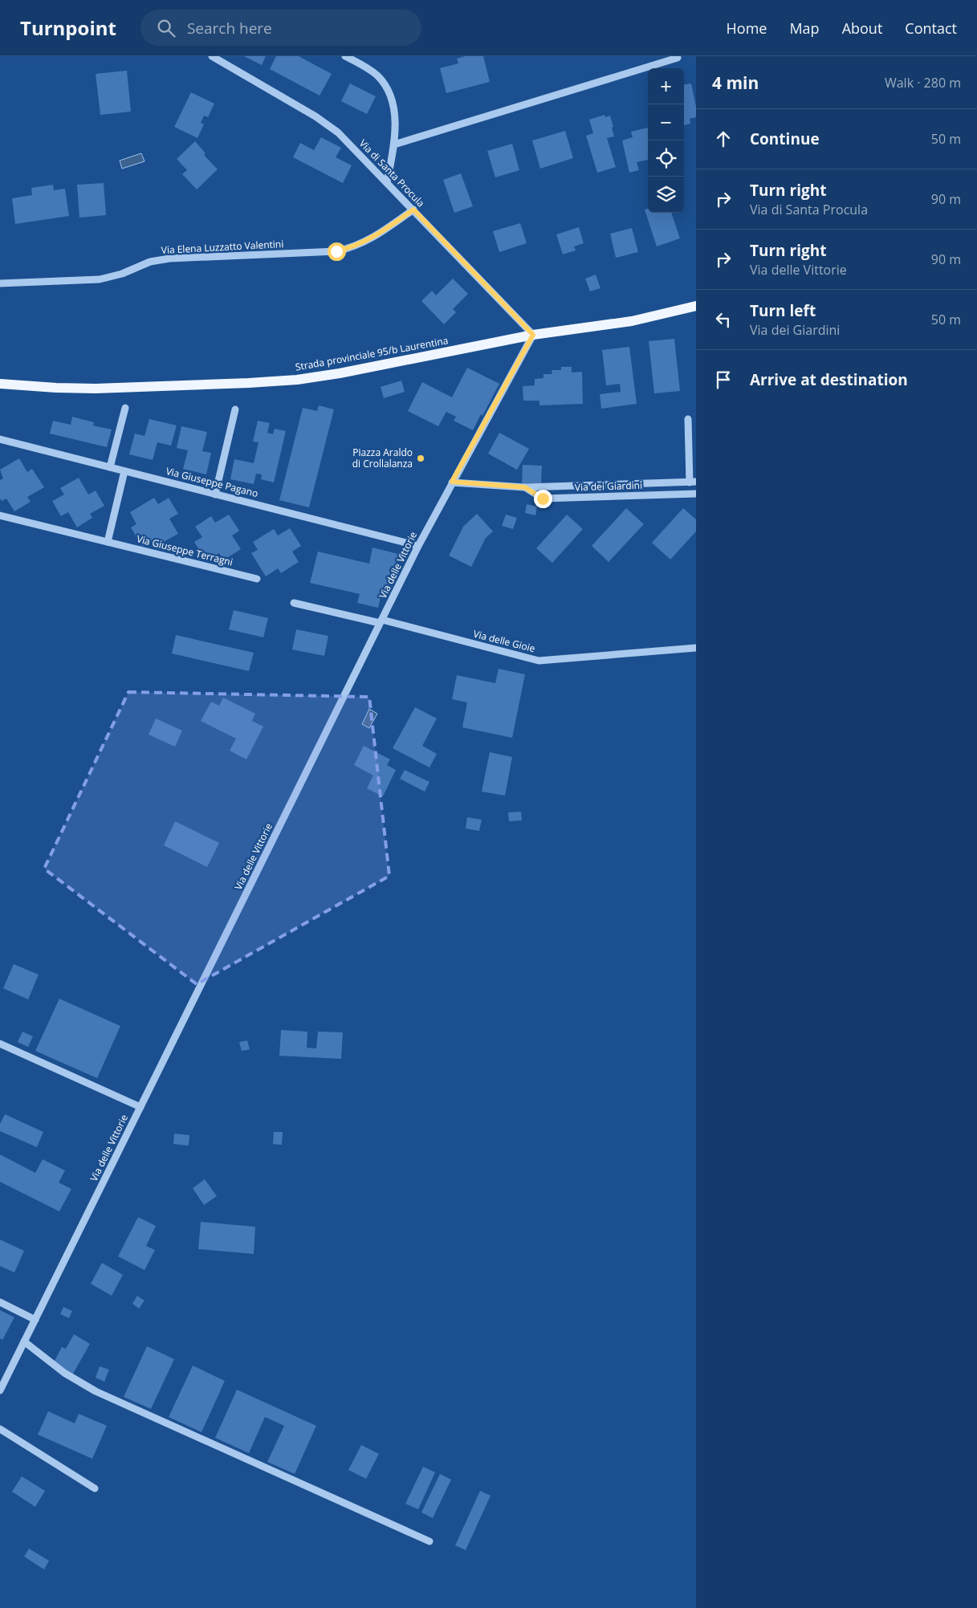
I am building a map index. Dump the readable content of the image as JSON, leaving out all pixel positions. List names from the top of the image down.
{
  "streets": {
    "main road": ["Strada provinciale 95/b Laurentina"],
    "street": [
      "Via di Santa Procula",
      "Via Elena Luzzatto Valentini",
      "Via Giuseppe Pagano",
      "Via dei Giardini",
      "Via Giuseppe Terragni",
      "Via delle Vittorie",
      "Via delle Gioie"
    ]
  },
  "crossings": [
    ["Via di Santa Procula", "Via Elena Luzzatto Valentini"],
    ["Via di Santa Procula", "Strada provinciale 95/b Laurentina"],
    ["Via di Santa Procula", "Via delle Vittorie"],
    ["Strada provinciale 95/b Laurentina", "Via delle Vittorie"],
    ["Via Giuseppe Pagano", "Via delle Vittorie"],
    ["Via dei Giardini", "Via delle Vittorie"],
    ["Via delle Vittorie", "Via delle Gioie"]
  ],
  "places": ["Piazza Araldo di Crollalanza"],
  "page": {
    "header": "Turnpoint",
    "search": "Search here",
    "nav": [
      "Home",
      "Map",
      "About",
      "Contact"
    ],
    "heading": ["4 min", "Walk · 280 m"],
    "map_buttons": ["+", "−"],
    "list": [
      ["Continue", "50 m"],
      ["Turn right", "Via di Santa Procula", "90 m"],
      ["Turn right", "Via delle Vittorie", "90 m"],
      ["Turn left", "Via dei Giardini", "50 m"],
      "Arrive at destination"
    ]
  }
}
